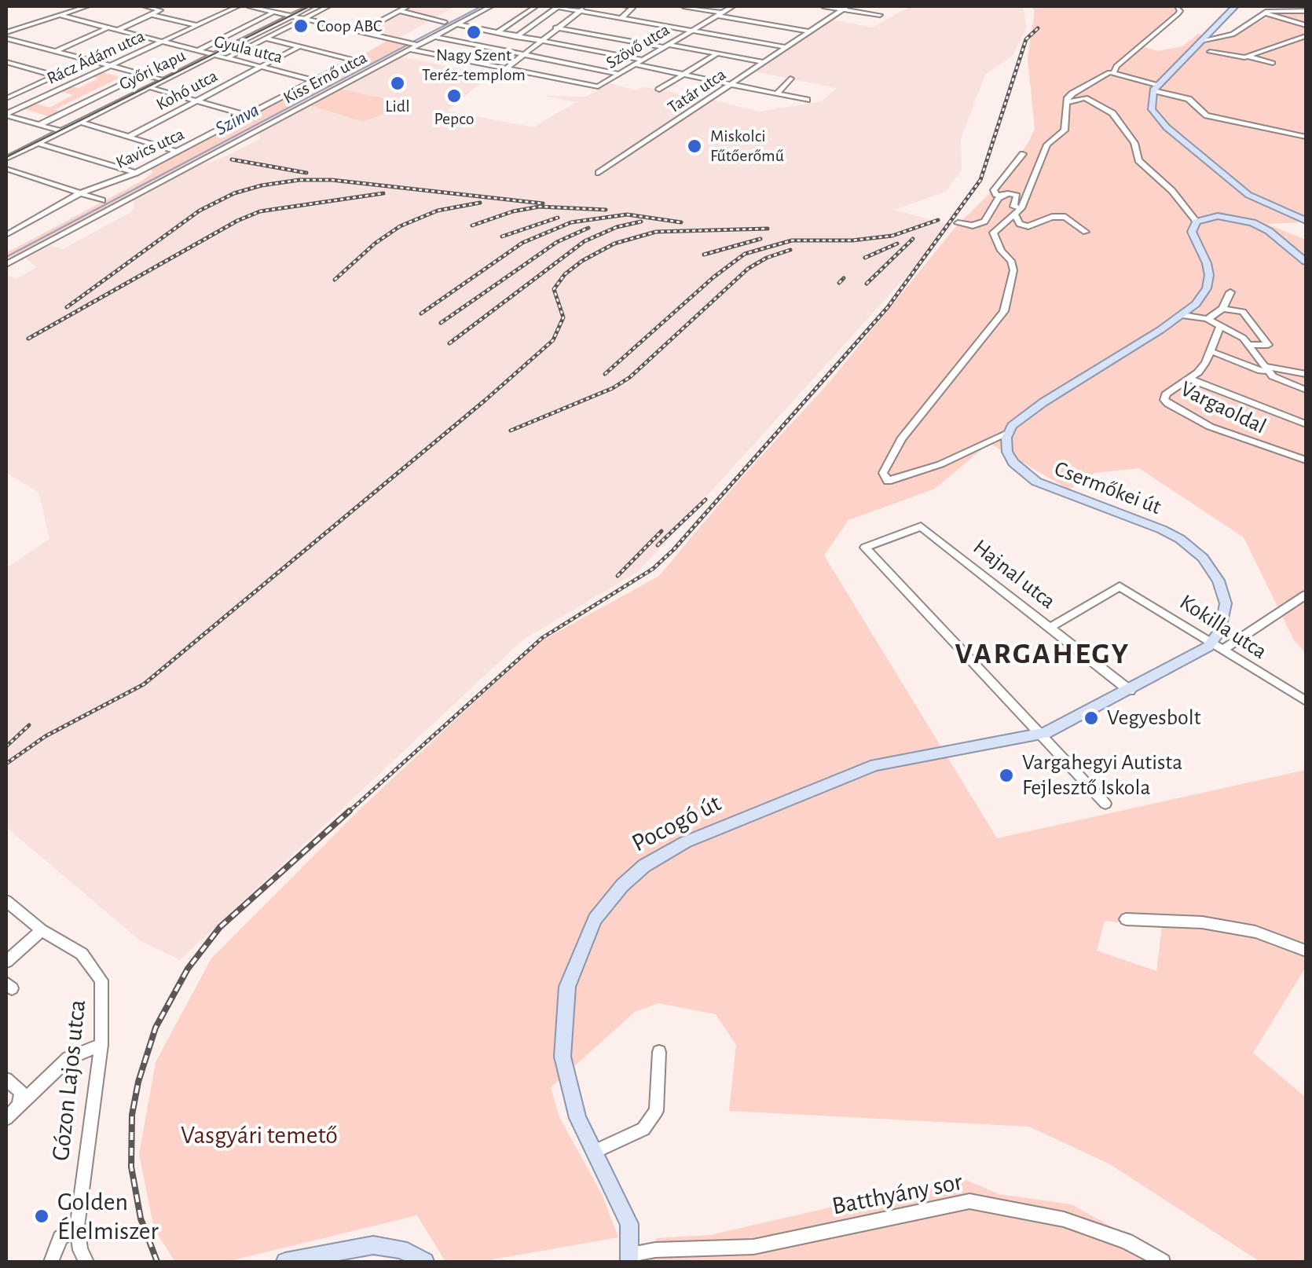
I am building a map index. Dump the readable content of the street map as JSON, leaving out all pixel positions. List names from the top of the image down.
{
  "streets": {
    "main road": ["Csermőkei út", "Pocogó út"],
    "street": [
      "Szövő utca",
      "Gyula utca",
      "Rácz Ádám utca",
      "Győri kapu",
      "Kiss Ernő utca",
      "Kohó utca",
      "Tatár utca",
      "Kavics utca",
      "Vargaoldal",
      "Hajnal utca",
      "Kokilla utca",
      "Gózon Lajos utca",
      "Batthyány sor"
    ]
  },
  "crossings": [
    ["Gyula utca", "Rácz Ádám utca"],
    ["Gyula utca", "Győri kapu"],
    ["Gyula utca", "Kohó utca"],
    ["Gyula utca", "Kavics utca"],
    ["Kohó utca", "Kavics utca"],
    ["Csermőkei út", "Kokilla utca"],
    ["Hajnal utca", "Kokilla utca"],
    ["Hajnal utca", "Pocogó út"],
    ["Pocogó út", "Batthyány sor"]
  ],
  "districts": ["VARGAHEGY"],
  "water": ["Szinva"],
  "parks": ["Vasgyári temető"],
  "places": [
    "Coop ABC",
    "Nagy Szent Teréz-templom",
    "Lidl",
    "Pepco",
    "Miskolci Fűtőerőmű",
    "Vegyesbolt",
    "Vargahegyi Autista Fejlesztő Iskola",
    "Golden Élelmiszer"
  ]
}
